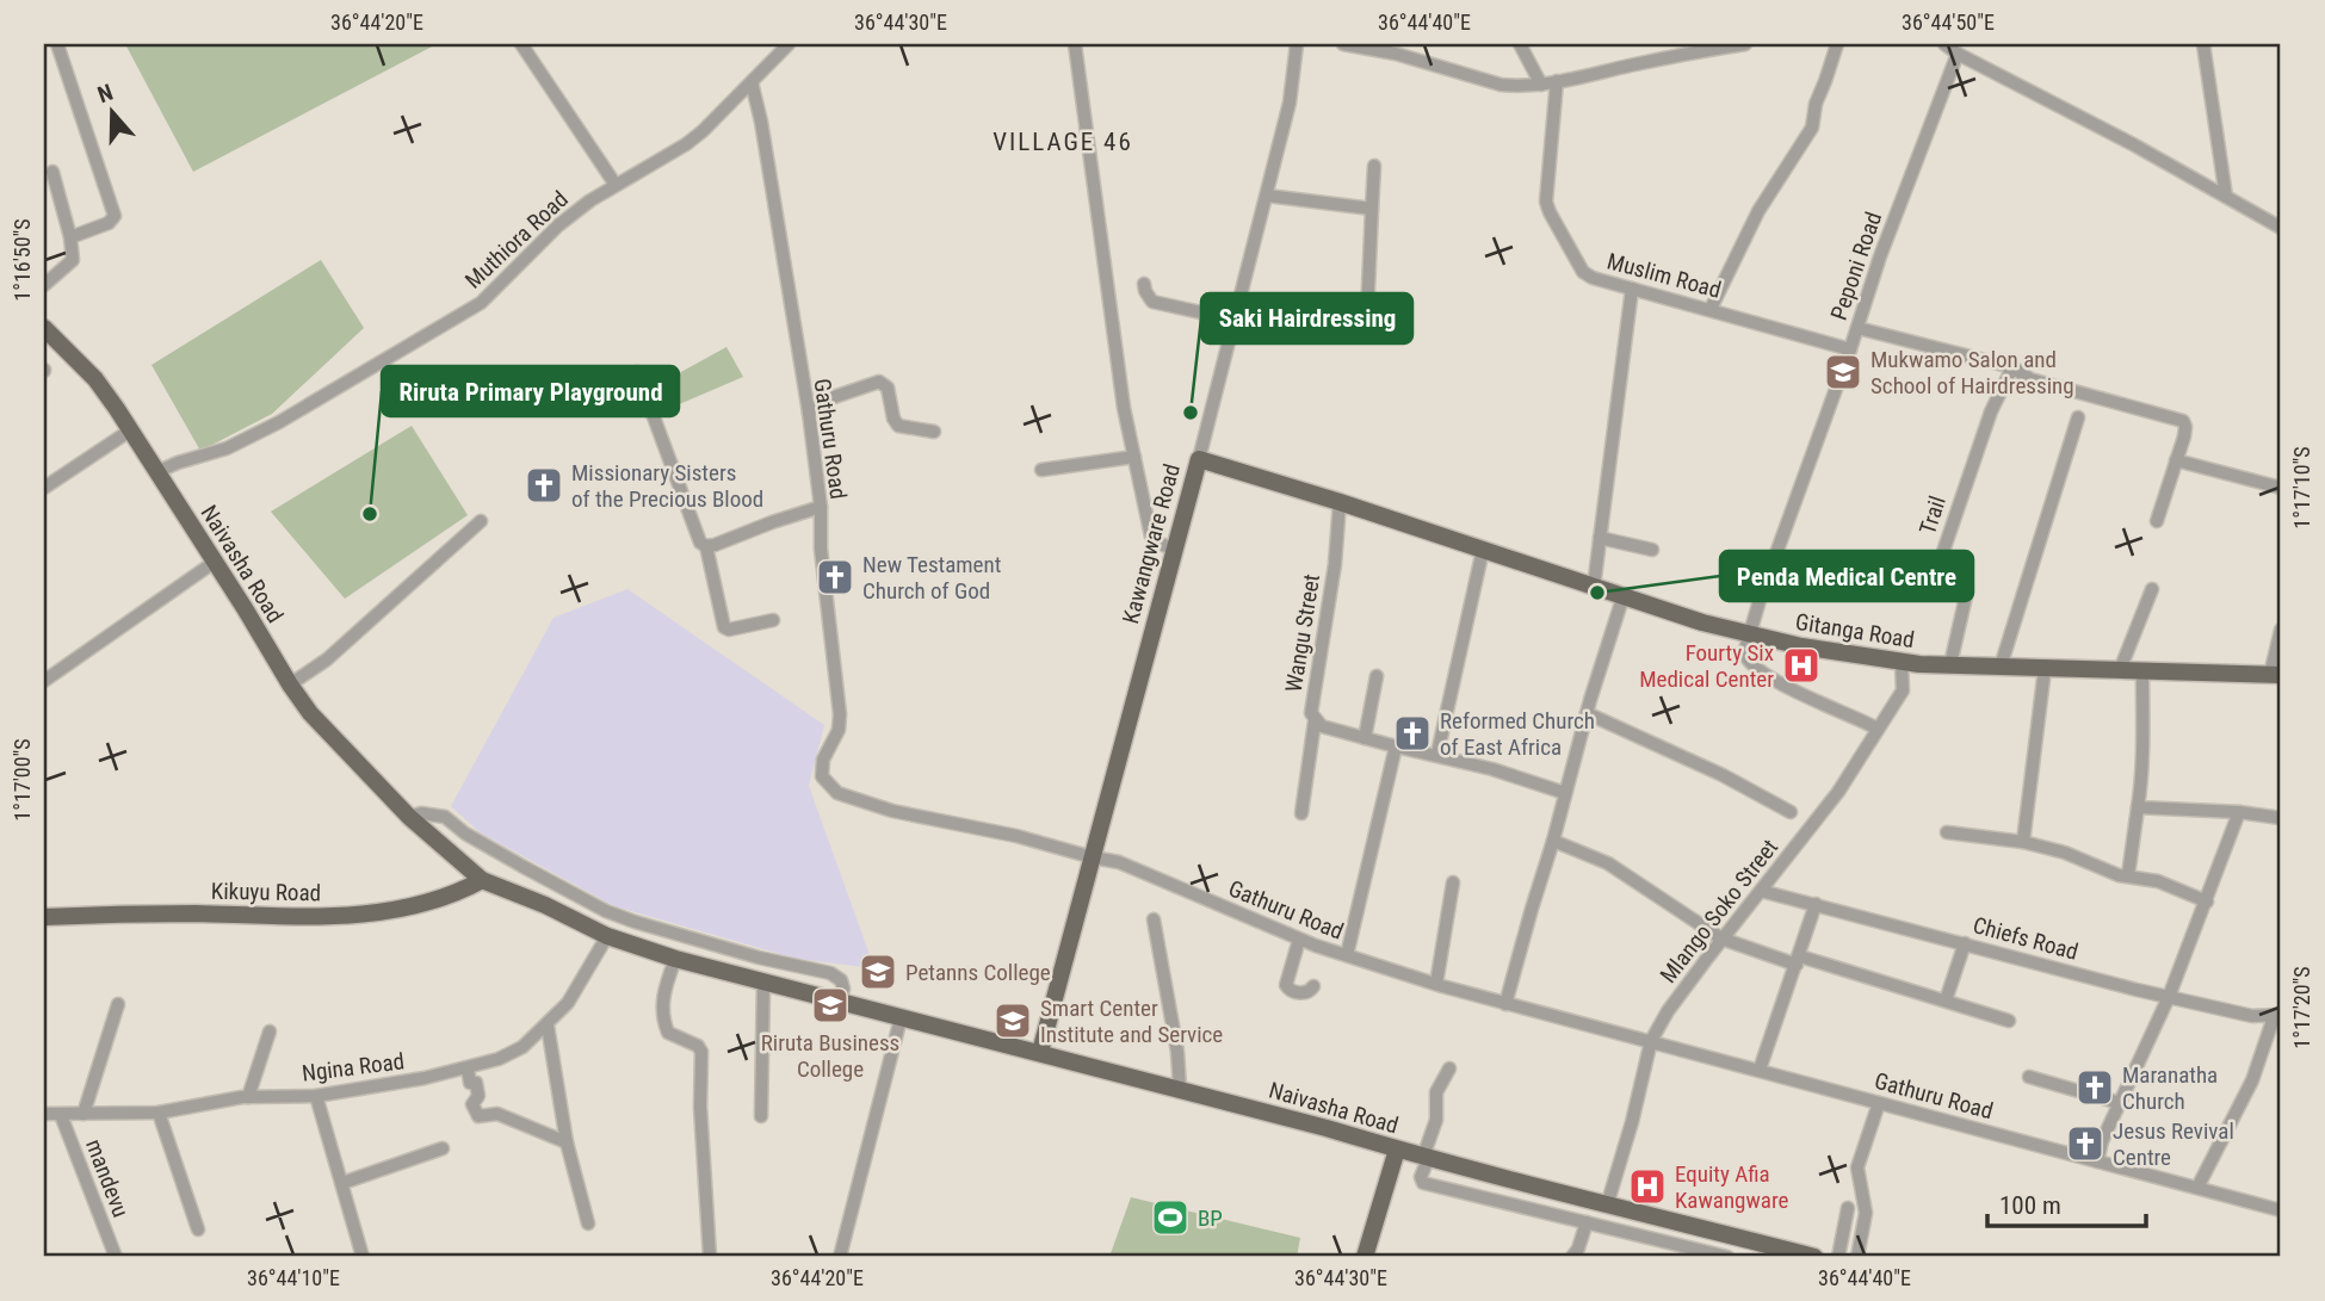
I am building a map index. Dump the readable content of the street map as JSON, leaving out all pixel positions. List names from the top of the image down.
{
  "streets": {
    "main road": [
      "Kawangware Road",
      "Naivasha Road",
      "Gitanga Road",
      "Kikuyu Road"
    ],
    "street": [
      "Muthiora Road",
      "Peponi Road",
      "Muslim Road",
      "Gathuru Road",
      "Trail",
      "Wangu Street",
      "Mlango Soko Street",
      "Chiefs Road",
      "Ngina Road",
      "mandevu"
    ]
  },
  "crossings": [
    ["Muthiora Road", "Gathuru Road"],
    ["Muthiora Road", "Naivasha Road"],
    ["Peponi Road", "Muslim Road"],
    ["Peponi Road", "Gitanga Road"],
    ["Gathuru Road", "Kawangware Road"],
    ["Gathuru Road", "Mlango Soko Street"],
    ["Trail", "Gitanga Road"],
    ["Kawangware Road", "Naivasha Road"],
    ["Kawangware Road", "Gitanga Road"],
    ["Naivasha Road", "Kikuyu Road"],
    ["Naivasha Road", "Mlango Soko Street"],
    ["Naivasha Road", "Ngina Road"],
    ["Gitanga Road", "Wangu Street"],
    ["Gitanga Road", "Mlango Soko Street"],
    ["Mlango Soko Street", "Chiefs Road"],
    ["Ngina Road", "mandevu"]
  ],
  "districts": ["VILLAGE 46"],
  "places": {
    "school or university": [
      "Mukwamo Salon and School of Hairdressing",
      "Petanns College",
      "Riruta Business College",
      "Smart Center Institute and Service"
    ],
    "other": ["Saki Hairdressing", "Riruta Primary Playground", "Penda Medical Centre"],
    "church": [
      "Missionary Sisters of the Precious Blood",
      "New Testament Church of God",
      "Reformed Church of East Africa",
      "Maranatha Church",
      "Jesus Revival Centre"
    ],
    "hospital": ["Fourty Six Medical Center", "Equity Afia Kawangware"],
    "sports": ["BP"]
  },
  "scale_bar": "100 m",
  "north": "top",
  "coordinates": [
    "36°44'20\"E",
    "36°44'30\"E",
    "36°44'40\"E",
    "36°44'50\"E",
    "1°16'50\"S",
    "1°17'10\"S",
    "1°17'00\"S",
    "1°17'20\"S",
    "36°44'10\"E"
  ]
}
